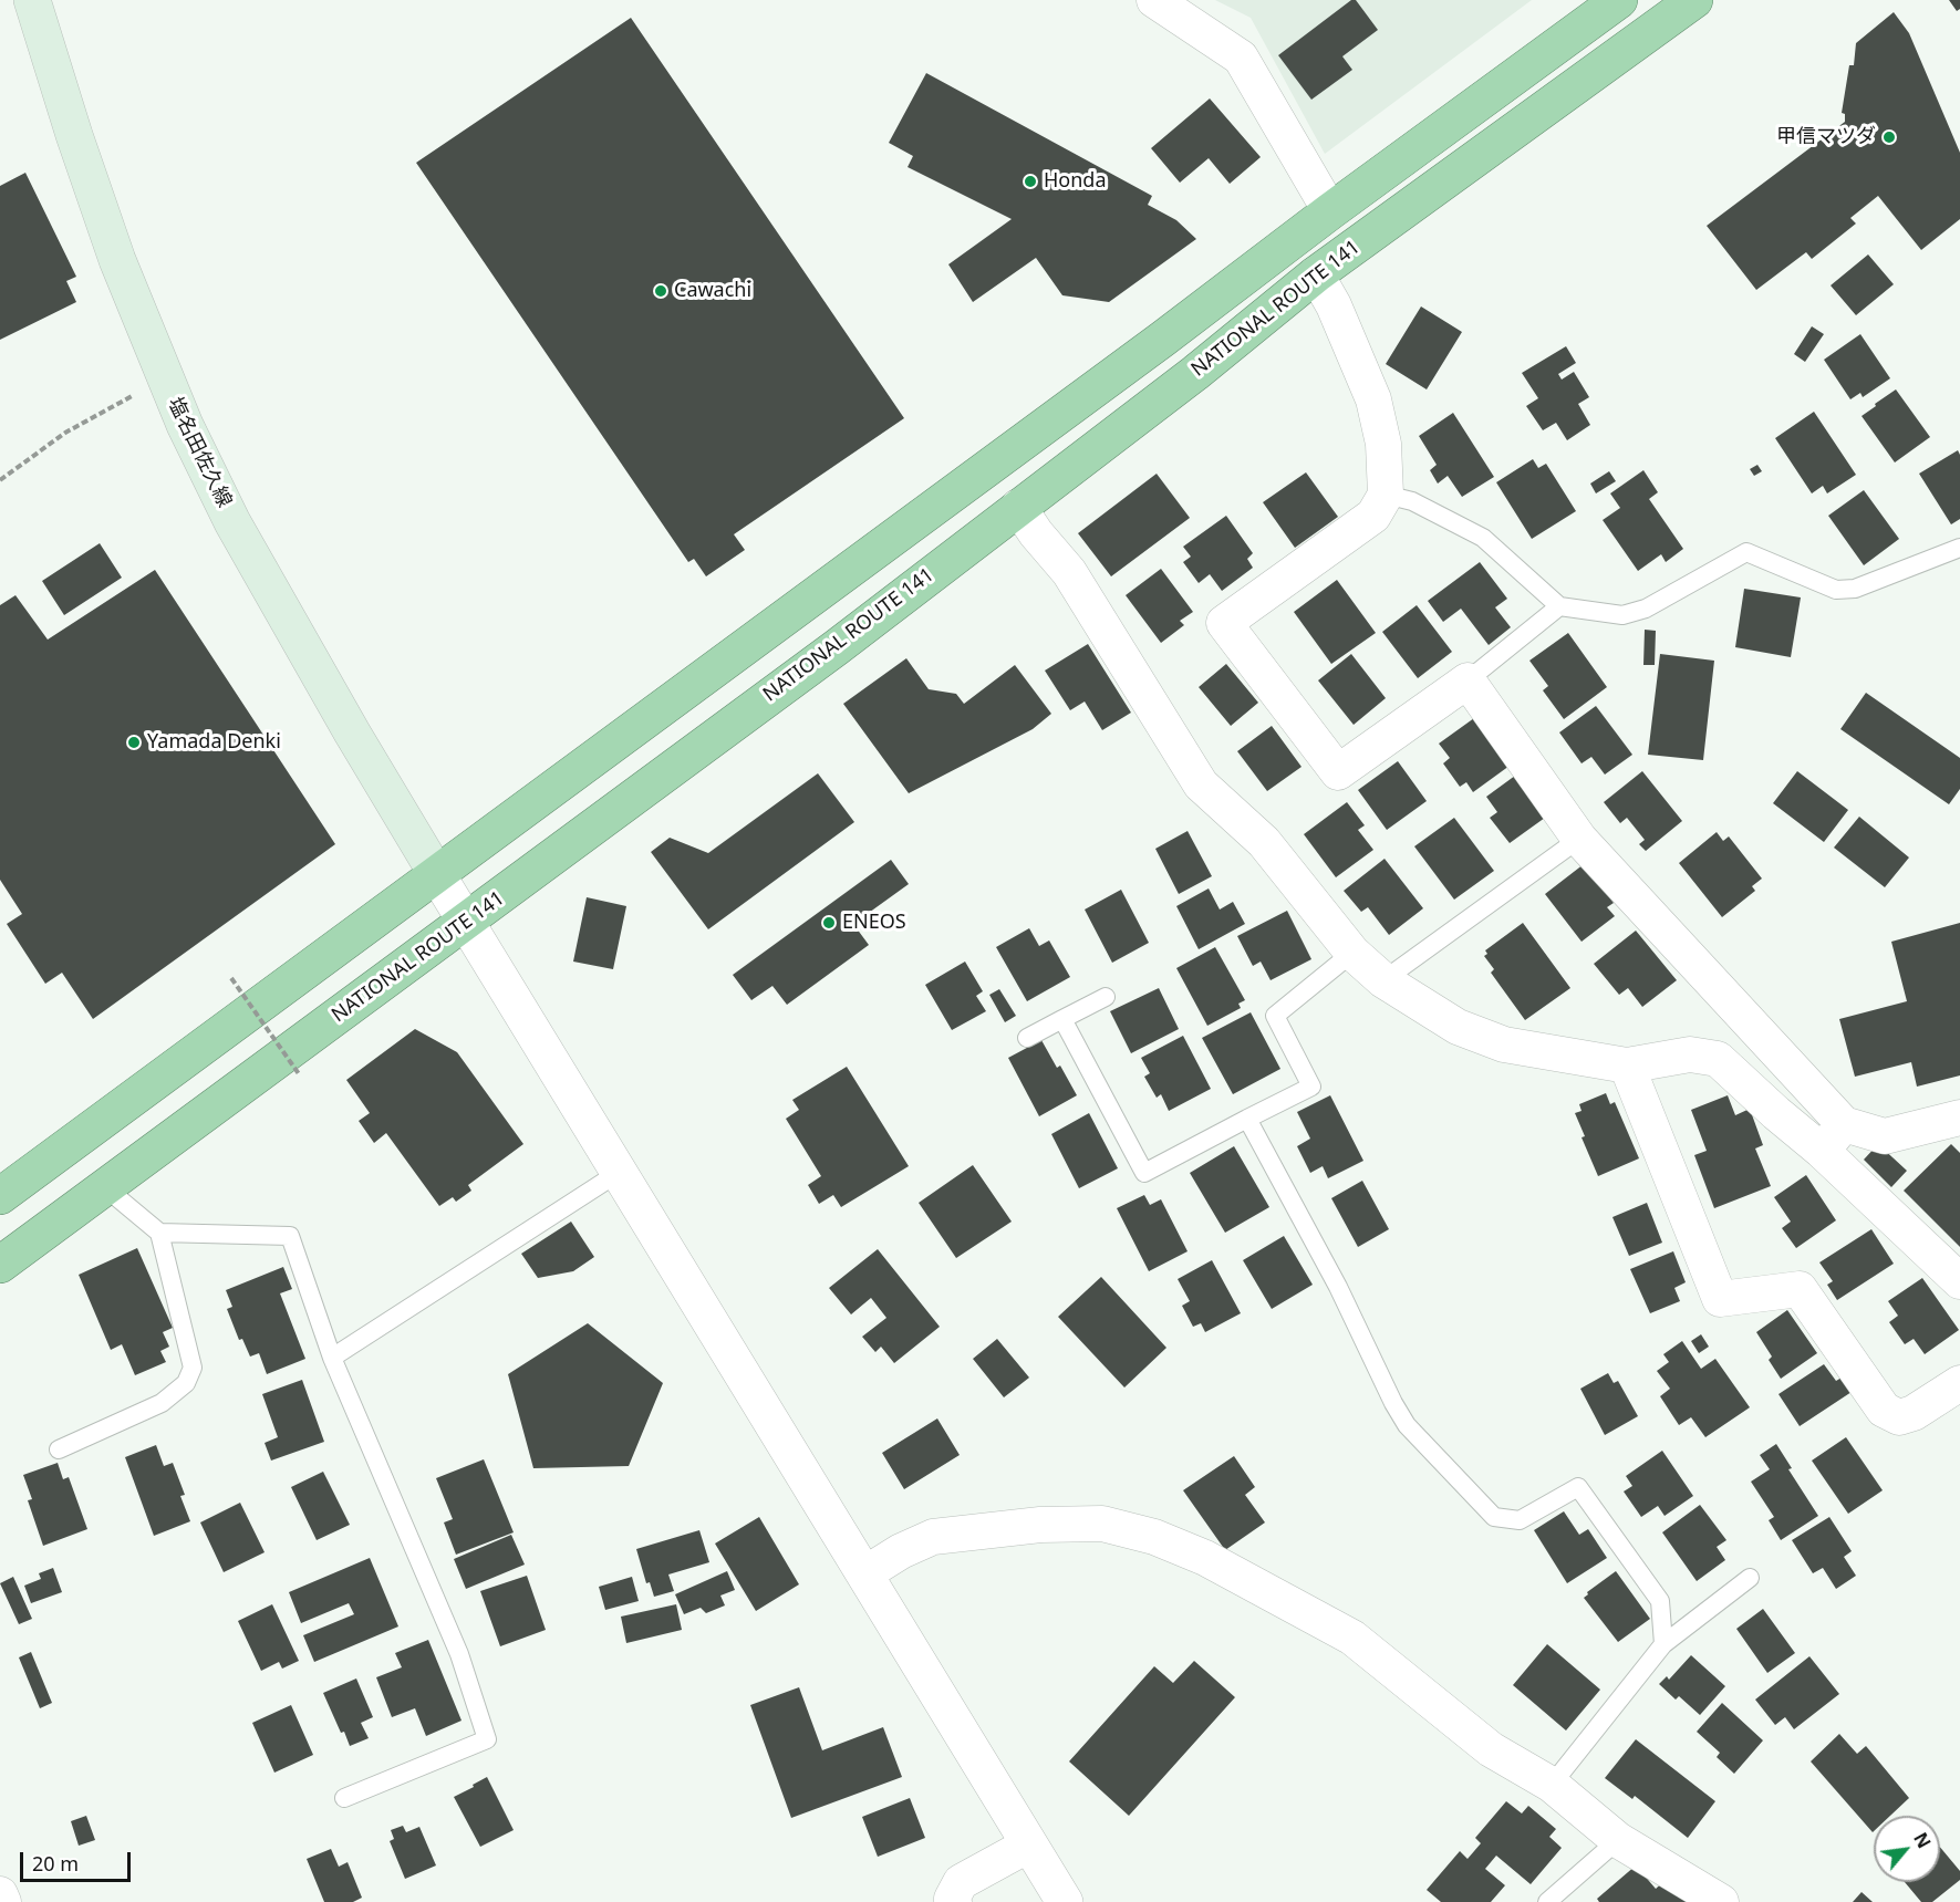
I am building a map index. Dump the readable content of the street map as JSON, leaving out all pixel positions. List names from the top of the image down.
{
  "streets": {
    "highway": ["NATIONAL ROUTE 141"],
    "main road": ["塩名田佐久線"]
  },
  "places": [
    "甲信マツダ",
    "Honda",
    "Cawachi",
    "Yamada Denki",
    "ENEOS"
  ],
  "scale_bar": "20 m",
  "north": "top right"
}
